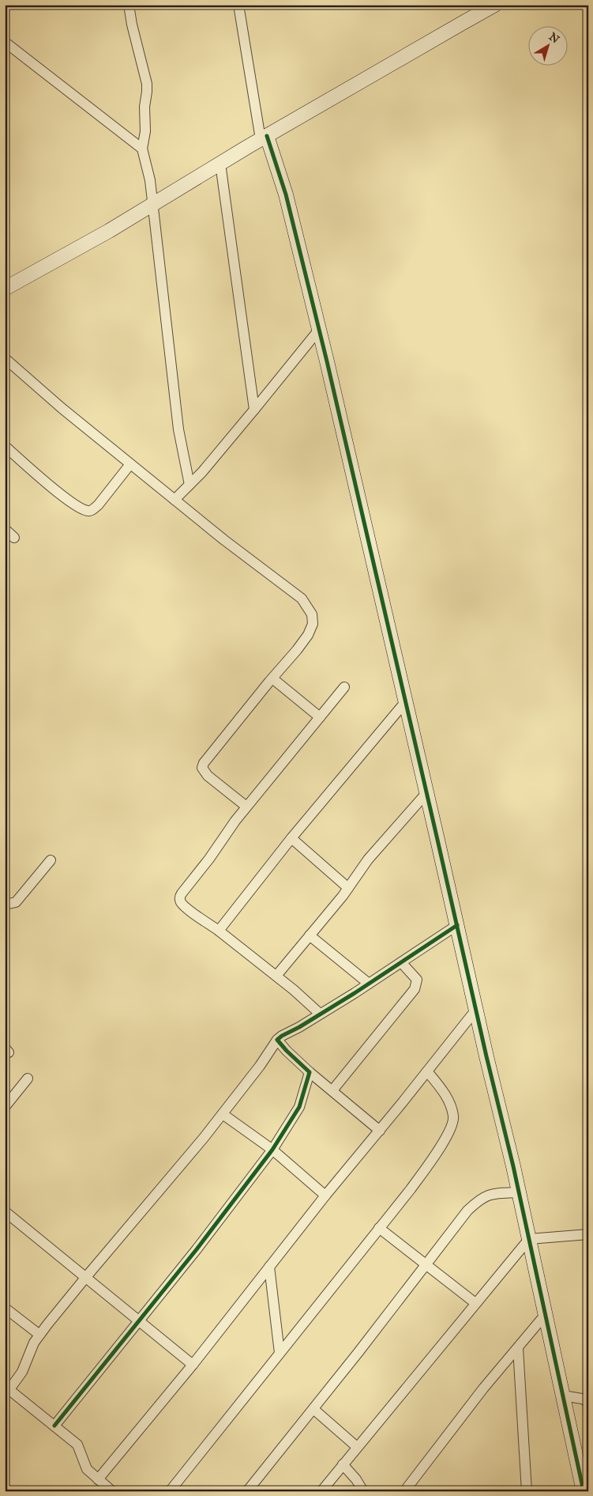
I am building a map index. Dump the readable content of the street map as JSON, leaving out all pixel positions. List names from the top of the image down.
{
  "north": "top right"
}
